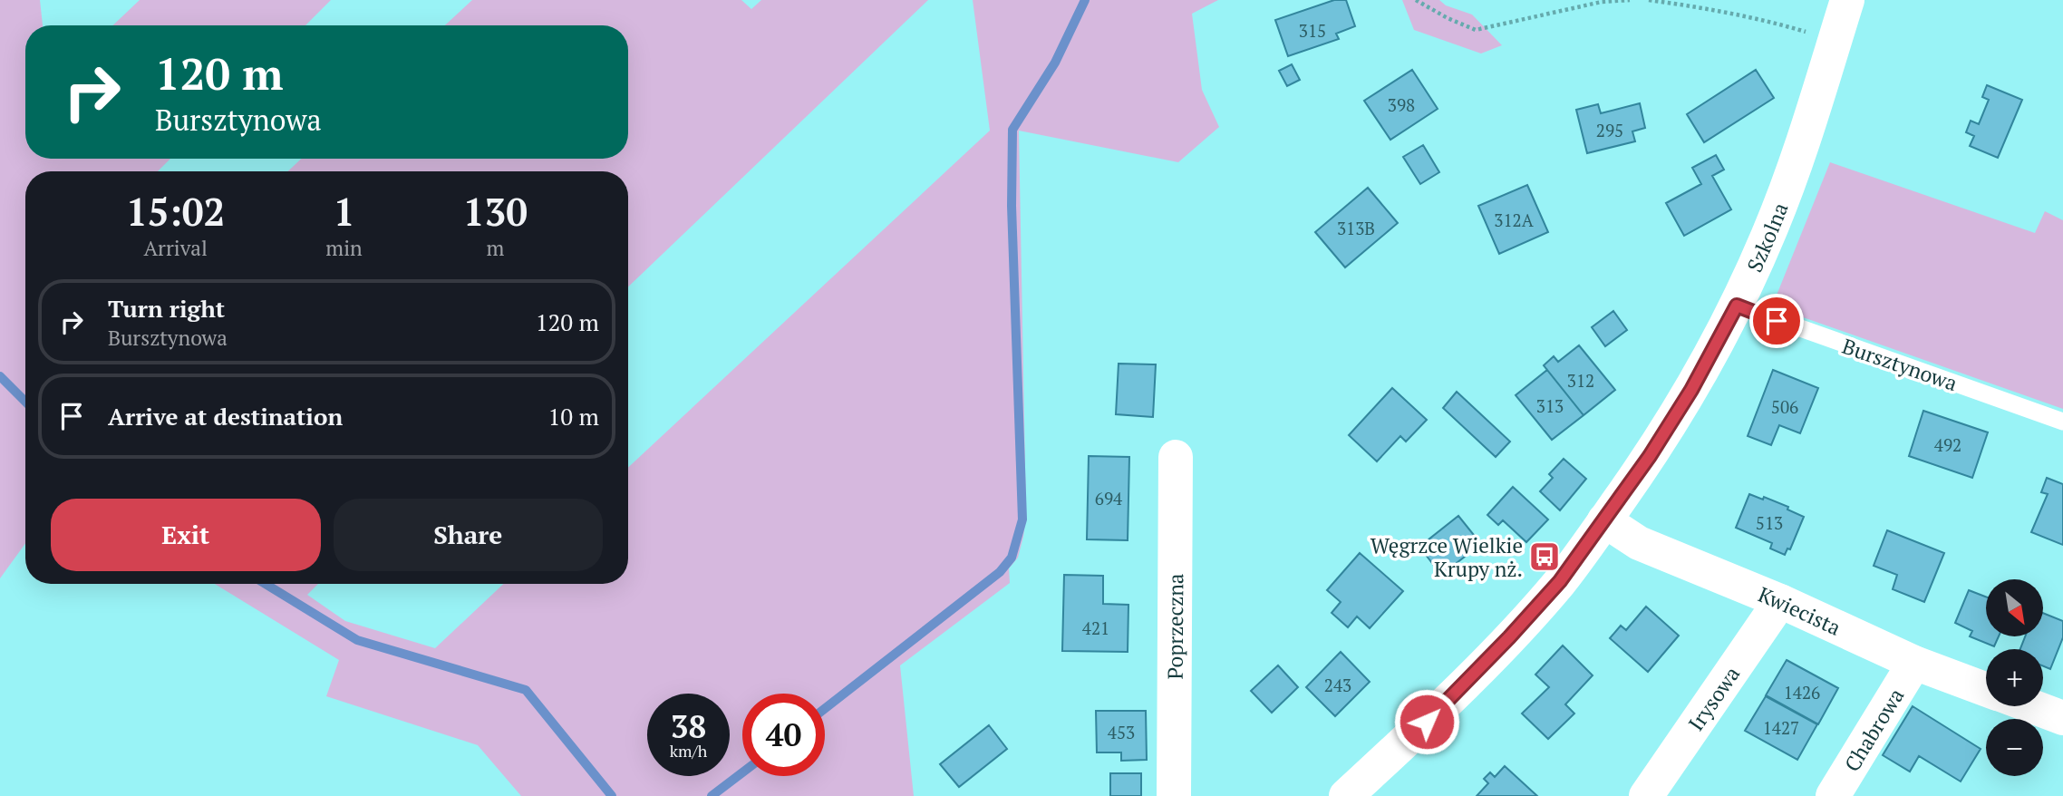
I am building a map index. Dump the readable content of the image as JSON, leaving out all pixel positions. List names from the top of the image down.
{
  "streets": {
    "street": [
      "Szkolna",
      "Kwiecista",
      "Poprzeczna",
      "Irysowa",
      "Chabrowa"
    ],
    "lane": ["Bursztynowa"]
  },
  "crossings": [
    ["Szkolna", "Bursztynowa"],
    ["Szkolna", "Kwiecista"],
    ["Kwiecista", "Irysowa"],
    ["Kwiecista", "Chabrowa"]
  ],
  "places": {
    "bus stop": ["Węgrzce Wielkie Krupy nż."]
  },
  "house_numbers": [
    "315",
    "398",
    "295",
    "312A",
    "313B",
    "312",
    "313",
    "506",
    "492",
    "694",
    "513",
    "421",
    "243",
    "1426",
    "1427",
    "453"
  ],
  "north": "bottom right",
  "page": {
    "turn": ["120 m", "Bursztynowa"],
    "eta": [
      "15:02",
      "Arrival",
      "1",
      "min",
      "130",
      "m"
    ],
    "list": [
      {
        "name": "Turn right",
        "note": "Bursztynowa",
        "value": "120 m"
      },
      {
        "name": "Arrive at destination",
        "value": "10 m"
      }
    ],
    "buttons": ["Exit", "Share"],
    "map_buttons": ["+", "−"],
    "speed": "38 km/h",
    "limit": "40"
  }
}
